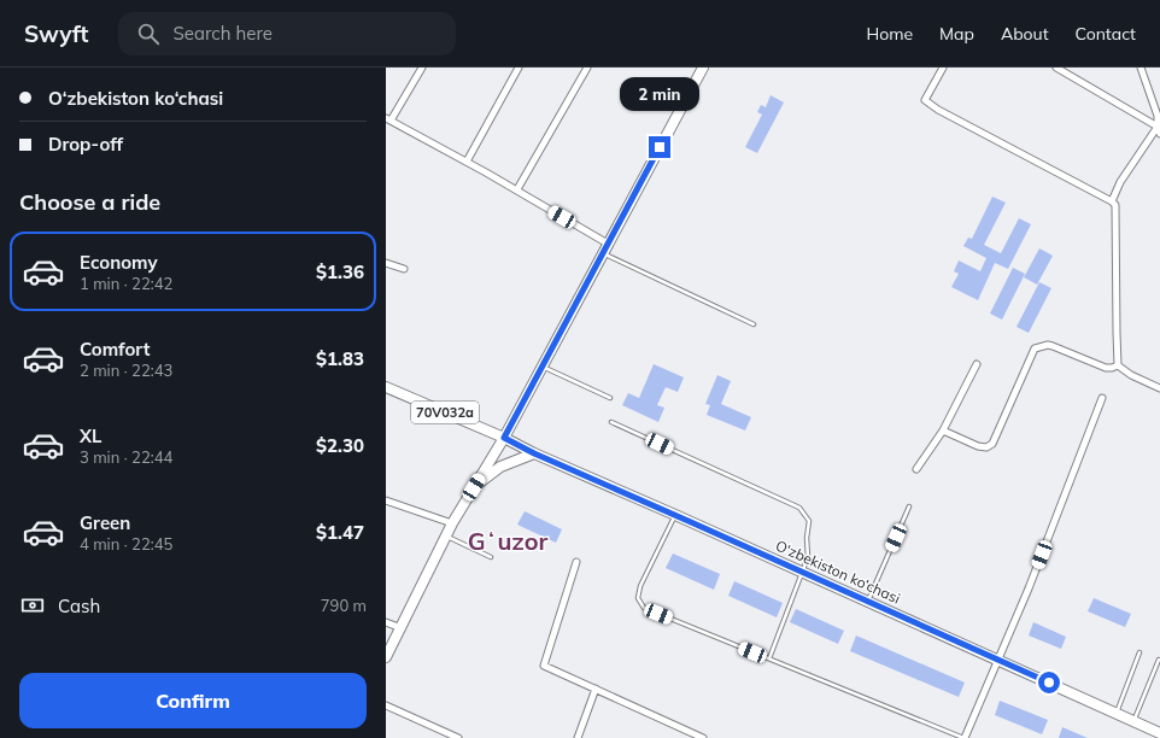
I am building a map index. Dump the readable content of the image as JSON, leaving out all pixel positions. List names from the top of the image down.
{
  "streets": {
    "main road": ["70V032a", "O‘zbekiston ko‘chasi"]
  },
  "crossings": [
    ["70V032a", "O‘zbekiston ko‘chasi"]
  ],
  "districts": ["Gʻuzor"],
  "page": {
    "header": "Swyft",
    "search": "Search here",
    "nav": [
      "Home",
      "Map",
      "About",
      "Contact"
    ],
    "banner": ["O‘zbekiston ko‘chasi", "Drop-off"],
    "bubble": "2 min",
    "heading": "Choose a ride",
    "list": [
      {
        "name": "Economy",
        "note": "1 min · 22:42",
        "value": "$1.36"
      },
      {
        "name": "Comfort",
        "note": "2 min · 22:43",
        "value": "$1.83"
      },
      {
        "name": "XL",
        "note": "3 min · 22:44",
        "value": "$2.30"
      },
      {
        "name": "Green",
        "note": "4 min · 22:45",
        "value": "$1.47"
      }
    ],
    "pay": ["Cash", "790 m"],
    "buttons": "Confirm"
  }
}
